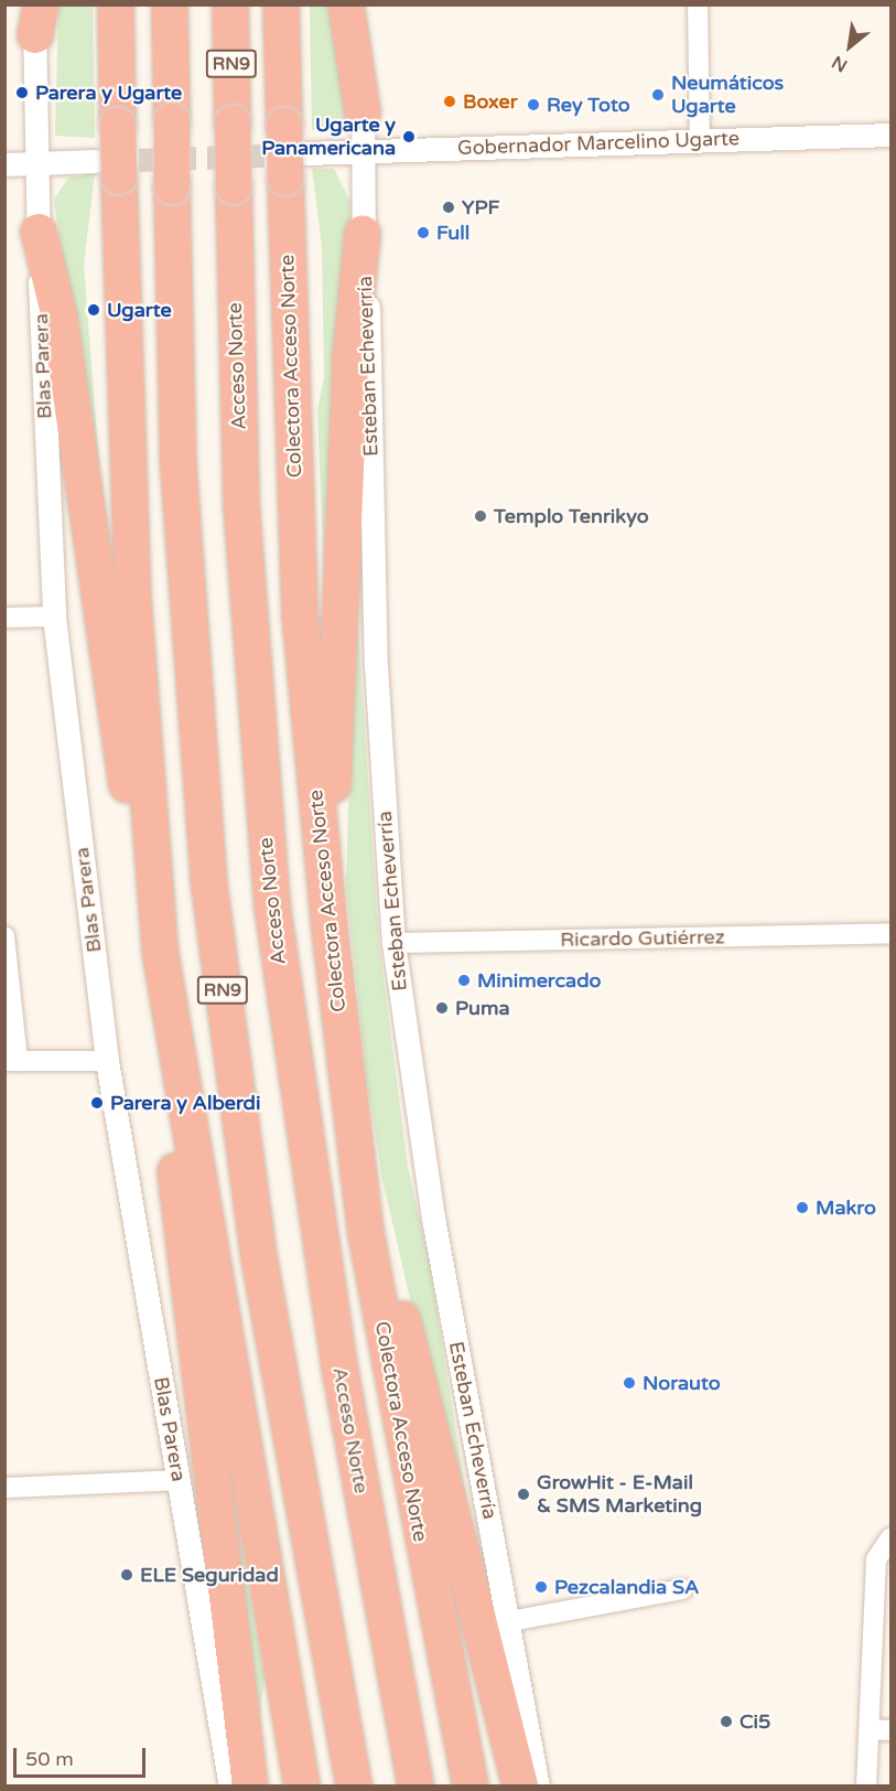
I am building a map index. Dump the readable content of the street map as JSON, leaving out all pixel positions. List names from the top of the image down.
{
  "streets": {
    "highway": ["RN9", "Acceso Norte", "Colectora Acceso Norte"],
    "street": [
      "Gobernador Marcelino Ugarte",
      "Blas Parera",
      "Esteban Echeverría",
      "Ricardo Gutiérrez"
    ]
  },
  "crossings": [
    ["Gobernador Marcelino Ugarte", "Colectora Acceso Norte"],
    ["Gobernador Marcelino Ugarte", "Esteban Echeverría"],
    ["Esteban Echeverría", "Ricardo Gutiérrez"]
  ],
  "places": [
    "Parera y Ugarte",
    "Neumáticos Ugarte",
    "Boxer",
    "Rey Toto",
    "Ugarte y Panamericana",
    "YPF",
    "Full",
    "Ugarte",
    "Templo Tenrikyo",
    "Minimercado",
    "Puma",
    "Parera y Alberdi",
    "Makro",
    "Norauto",
    "GrowHit - E-Mail & SMS Marketing",
    "ELE Seguridad",
    "Pezcalandia SA",
    "Ci5"
  ],
  "scale_bar": "50 m",
  "north": "bottom left"
}
